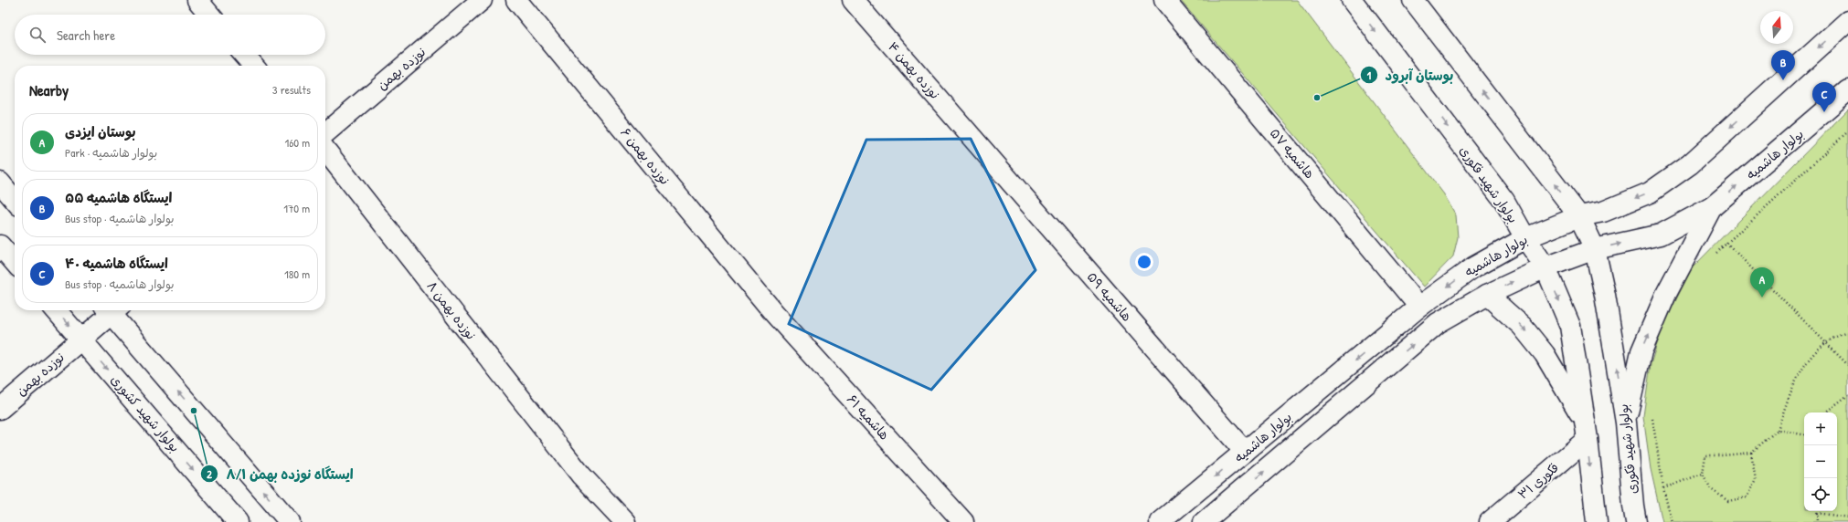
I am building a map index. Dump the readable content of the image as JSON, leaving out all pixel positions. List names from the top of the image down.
{
  "streets": {
    "street": [
      "نوزده بهمن",
      "نوزده بهمن ۴",
      "هاشمیه ۵۷",
      "بولوار هاشمیه",
      "نوزده بهمن ۶",
      "بولوار شهید فکوری",
      "هاشمیه ۵۹",
      "نوزده بهمن ۸",
      "بولوار شهید کشوری",
      "هاشمیه ۶۱",
      "فکوری ۳۱"
    ]
  },
  "crossings": [
    ["نوزده بهمن", "بولوار شهید کشوری"],
    ["نوزده بهمن ۴", "هاشمیه ۵۹"],
    ["هاشمیه ۵۷", "بولوار هاشمیه"],
    ["بولوار هاشمیه", "بولوار شهید فکوری"],
    ["بولوار هاشمیه", "هاشمیه ۵۹"],
    ["نوزده بهمن ۶", "هاشمیه ۶۱"],
    ["بولوار شهید فکوری", "فکوری ۳۱"]
  ],
  "places": ["بوستان آبرود", "ایستگاه نوزده بهمن ۸/۱"],
  "north": "top",
  "page": {
    "search": "Search here",
    "pins": ["B", "C", "A"],
    "heading": ["Nearby", "3 results"],
    "list": [
      {
        "mark": "A",
        "name": "بوستان ایزدی",
        "note": "Park · بولوار هاشمیه",
        "value": "160 m"
      },
      {
        "mark": "B",
        "name": "ایستگاه هاشمیه ۵۵",
        "note": "Bus stop · بولوار هاشمیه",
        "value": "170 m"
      },
      {
        "mark": "C",
        "name": "ایستگاه هاشمیه ۴۰",
        "note": "Bus stop · بولوار هاشمیه",
        "value": "180 m"
      }
    ],
    "map_buttons": ["+", "−"]
  }
}
